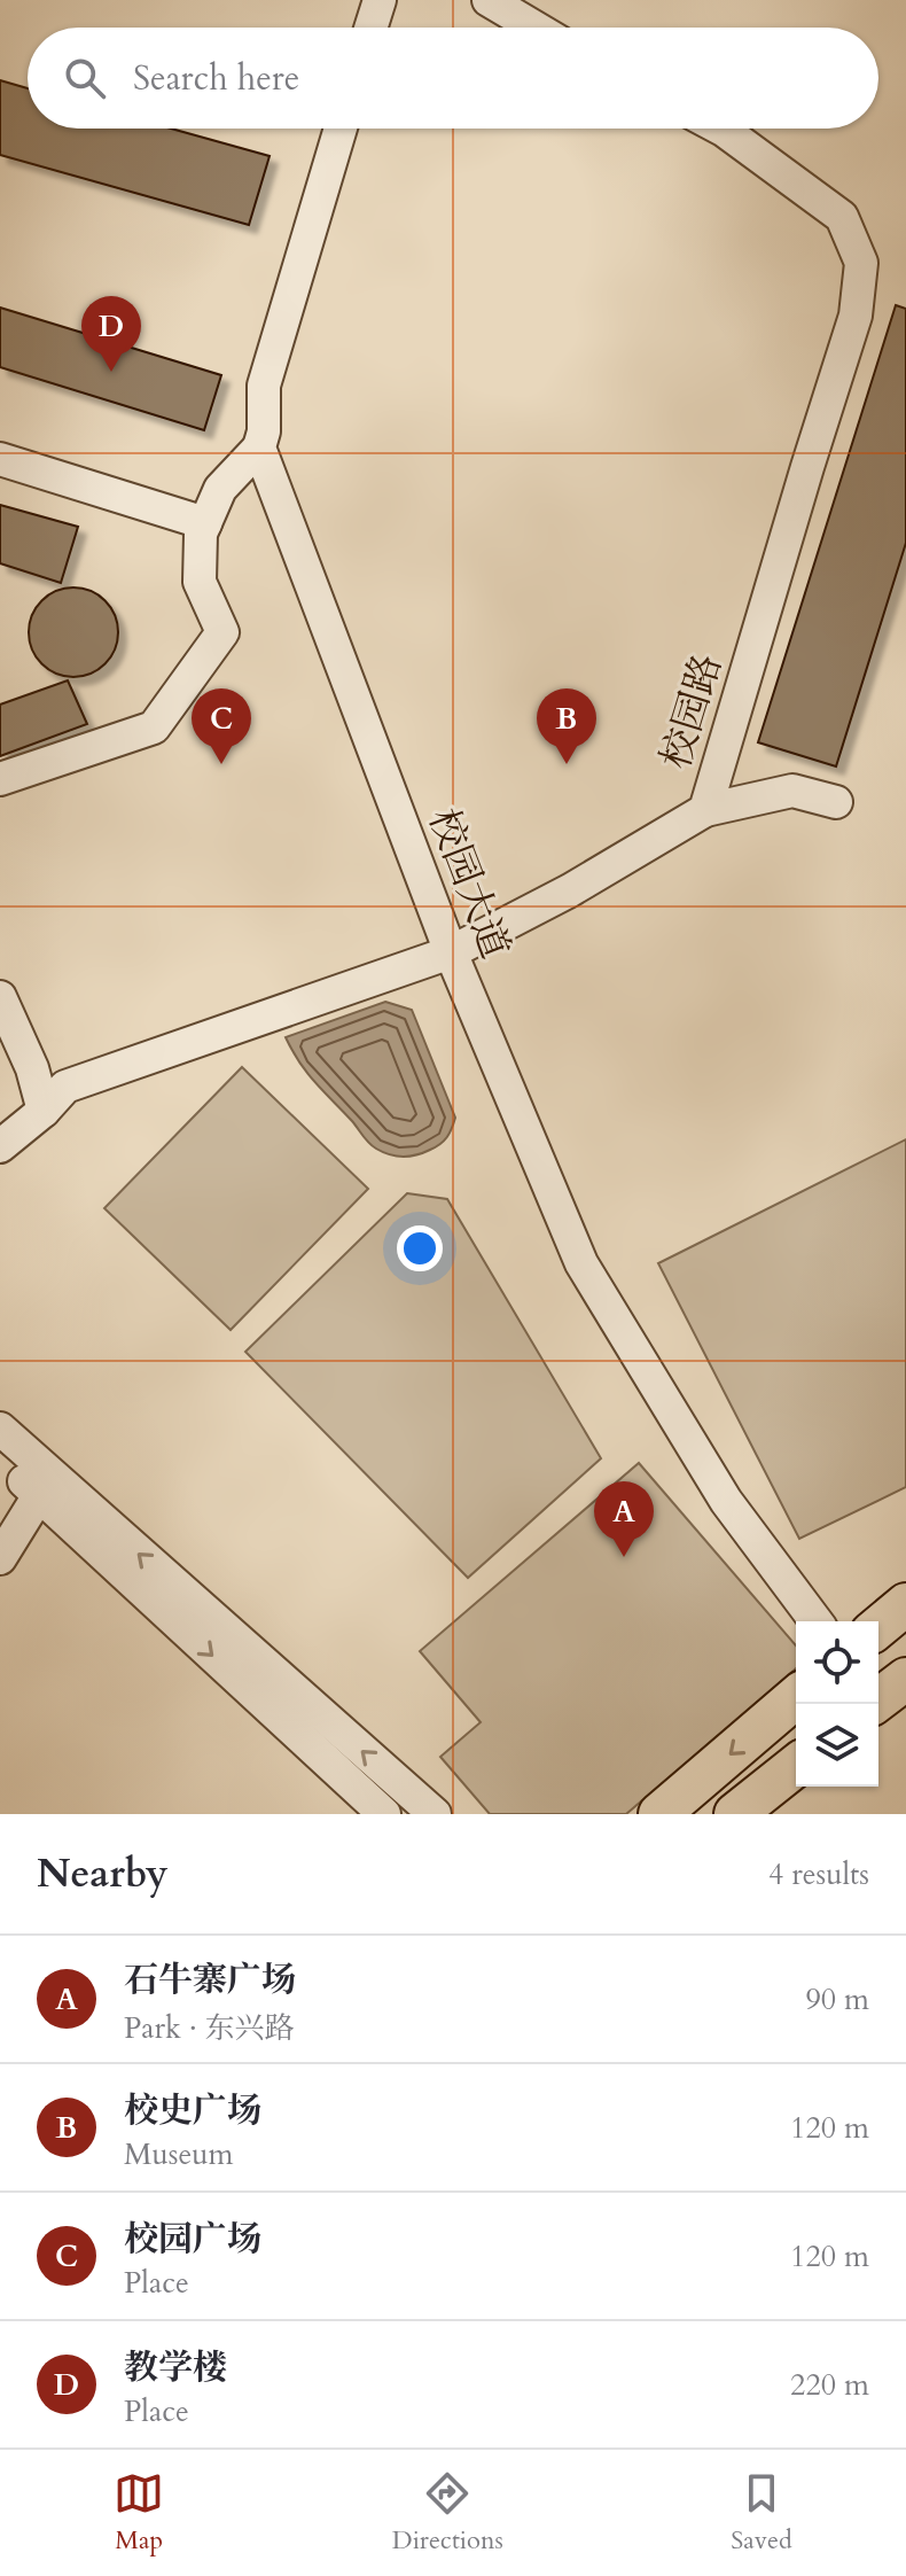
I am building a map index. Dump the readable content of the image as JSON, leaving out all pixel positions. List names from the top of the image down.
{
  "streets": {
    "street": ["校园路", "校园大道"]
  },
  "crossings": [
    ["校园路", "校园大道"]
  ],
  "page": {
    "search": "Search here",
    "pins": [
      "D",
      "B",
      "C",
      "A"
    ],
    "heading": ["Nearby", "4 results"],
    "list": [
      {
        "mark": "A",
        "name": "石牛寨广场",
        "note": "Park · 东兴路",
        "value": "90 m"
      },
      {
        "mark": "B",
        "name": "校史广场",
        "note": "Museum",
        "value": "120 m"
      },
      {
        "mark": "C",
        "name": "校园广场",
        "note": "Place",
        "value": "120 m"
      },
      {
        "mark": "D",
        "name": "教学楼",
        "note": "Place",
        "value": "220 m"
      }
    ],
    "nav": ["Map", "Directions", "Saved"]
  }
}
